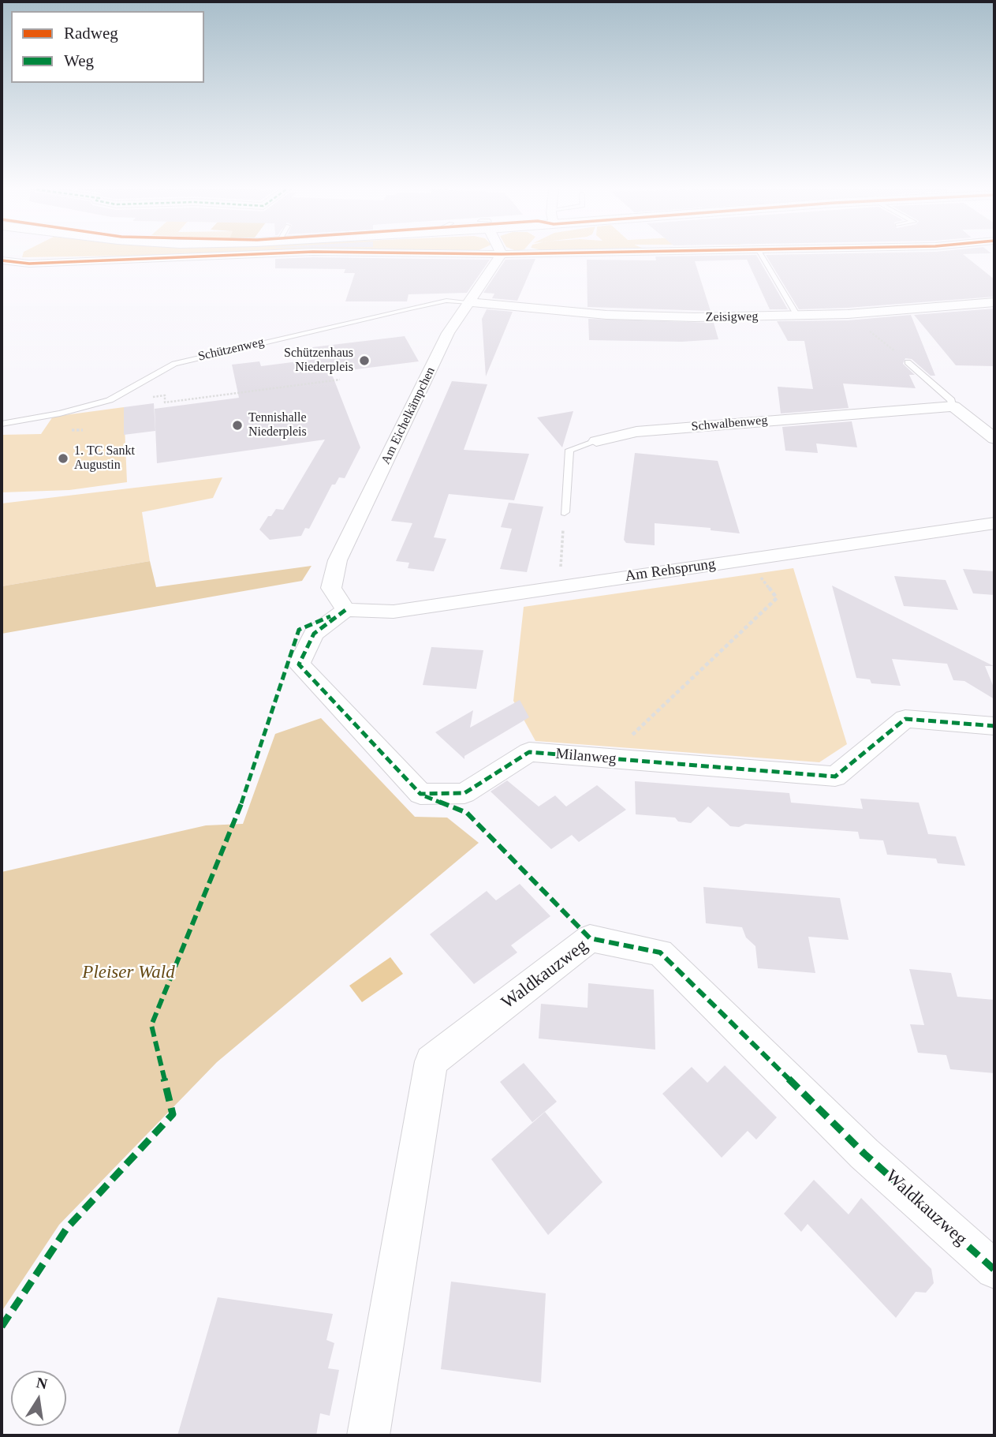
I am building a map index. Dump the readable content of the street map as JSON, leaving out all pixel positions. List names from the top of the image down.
{
  "streets": {
    "street": [
      "Zeisigweg",
      "Am Eichelkämpchen",
      "Schwalbenweg",
      "Am Rehsprung",
      "Milanweg",
      "Waldkauzweg"
    ],
    "lane": ["Schützenweg"]
  },
  "crossings": [
    ["Zeisigweg", "Schützenweg"],
    ["Zeisigweg", "Am Eichelkämpchen"],
    ["Schützenweg", "Am Eichelkämpchen"],
    ["Am Eichelkämpchen", "Am Rehsprung"],
    ["Am Eichelkämpchen", "Milanweg"],
    ["Am Rehsprung", "Milanweg"]
  ],
  "parks": ["Pleiser Wald"],
  "places": ["Schützenhaus Niederpleis", "Tennishalle Niederpleis", "1. TC Sankt Augustin"],
  "legend": ["Radweg", "Weg"],
  "north": "top"
}
